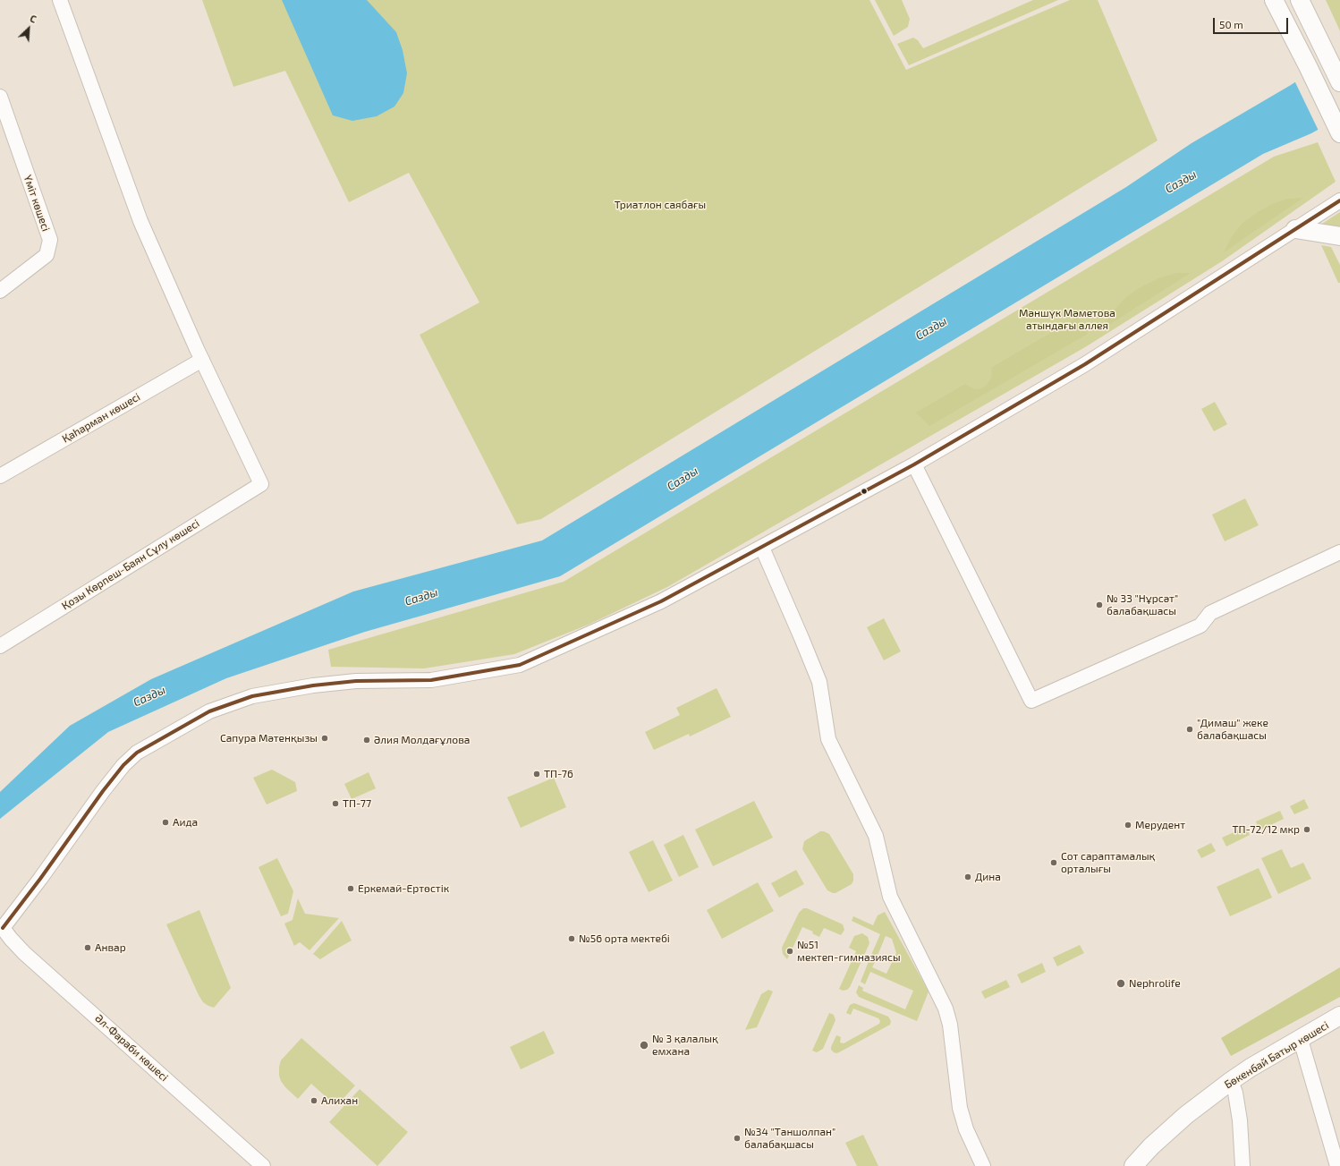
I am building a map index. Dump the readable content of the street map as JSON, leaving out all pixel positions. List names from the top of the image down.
{
  "streets": {
    "main road": ["Бөкенбай Батыр көшесі"],
    "street": [
      "Үміт көшесі",
      "Қаһарман көшесі",
      "Қозы Көрпеш-Баян Сұлу көшесі",
      "Әл-Фараби көшесі"
    ]
  },
  "crossings": [
    ["Қаһарман көшесі", "Қозы Көрпеш-Баян Сұлу көшесі"]
  ],
  "water": ["Сазды"],
  "parks": ["Триатлон саябағы", "Мәншүк Мәметова атындағы аллея"],
  "places": [
    "№ 33 \"Нұрсәт\" балабақшасы",
    "\"Димаш\" жеке балабақшасы",
    "Сапура Мәтенқызы",
    "Әлия Молдағұлова",
    "ТП-76",
    "ТП-77",
    "Аида",
    "Мерудент",
    "ТП-72/12 мкр",
    "Сот сараптамалық орталығы",
    "Дина",
    "Еркемай-Ертөстік",
    "№56 орта мектебі",
    "Анвар",
    "№51 мектеп-гимназиясы",
    "Nephrolife",
    "№ 3 қалалық емхана",
    "Алихан",
    "№34 \"Таншолпан\" балабақшасы"
  ],
  "scale_bar": "50 m",
  "north": "top right"
}
